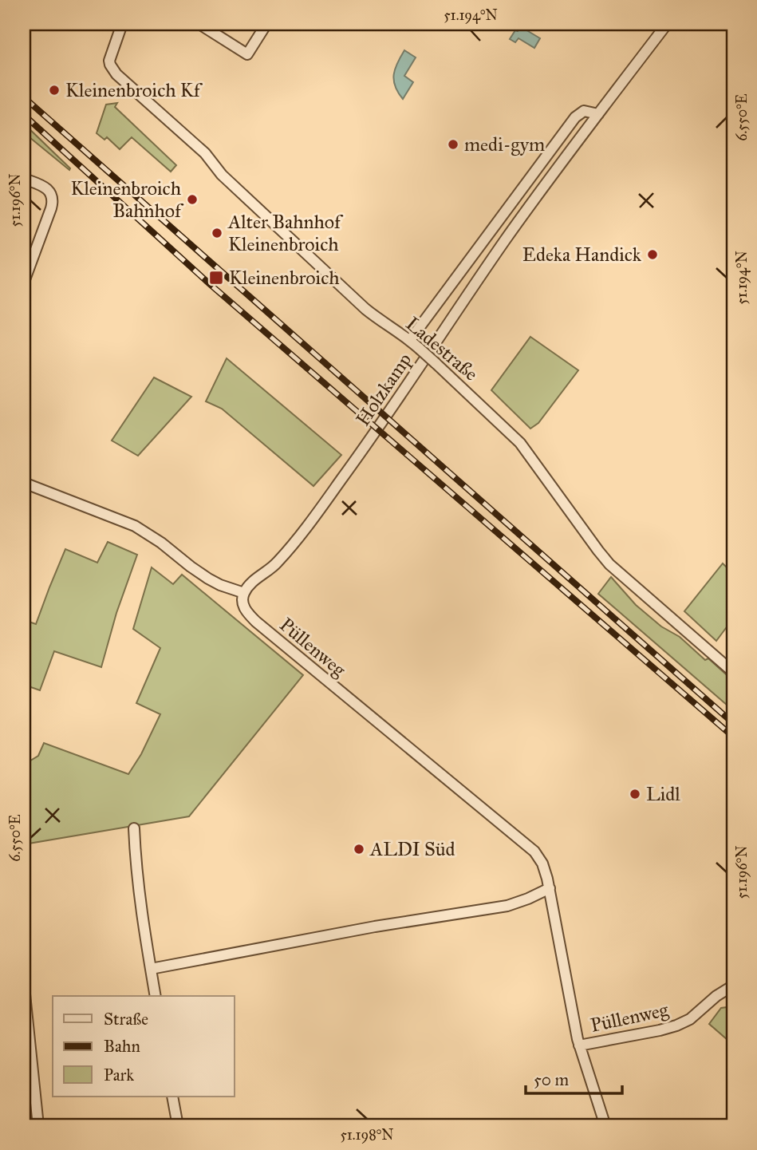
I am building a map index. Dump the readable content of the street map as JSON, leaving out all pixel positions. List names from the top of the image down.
{
  "streets": {
    "street": ["Ladestraße", "Holzkamp", "Püllenweg"]
  },
  "crossings": [
    ["Ladestraße", "Holzkamp"],
    ["Holzkamp", "Püllenweg"]
  ],
  "places": {
    "other": [
      "Kleinenbroich Kf",
      "medi-gym",
      "Kleinenbroich Bahnhof",
      "Alter Bahnhof Kleinenbroich",
      "Edeka Handick",
      "Lidl",
      "ALDI Süd"
    ],
    "transit": ["Kleinenbroich"]
  },
  "legend": ["Straße", "Bahn", "Park"],
  "scale_bar": "50 m",
  "coordinates": [
    "51.194°N",
    "6.550°E",
    "51.196°N",
    "51.198°N"
  ]
}
